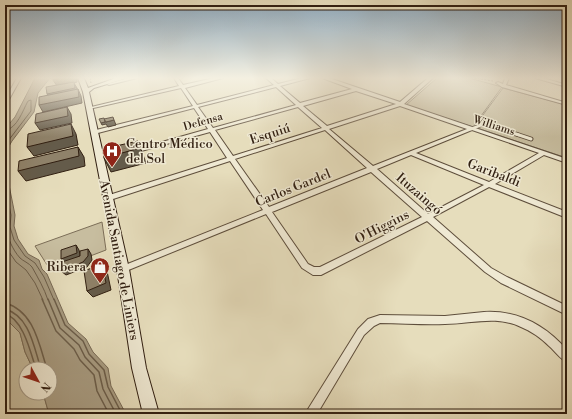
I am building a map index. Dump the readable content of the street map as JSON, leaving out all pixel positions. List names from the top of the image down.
{
  "streets": {
    "main road": ["Avenida Santiago de Liniers"],
    "street": [
      "Defensa",
      "Williams",
      "Esquiú",
      "Garibaldi",
      "Carlos Gardel",
      "Ituzaingó",
      "O'Higgins"
    ]
  },
  "crossings": [
    ["Defensa", "Ituzaingó"],
    ["Williams", "Esquiú"],
    ["Williams", "Carlos Gardel"],
    ["Williams", "O'Higgins"],
    ["Esquiú", "Ituzaingó"],
    ["Esquiú", "Avenida Santiago de Liniers"],
    ["Garibaldi", "Carlos Gardel"],
    ["Garibaldi", "O'Higgins"],
    ["Carlos Gardel", "Ituzaingó"],
    ["Carlos Gardel", "O'Higgins"],
    ["Carlos Gardel", "Avenida Santiago de Liniers"],
    ["Ituzaingó", "O'Higgins"]
  ],
  "places": {
    "hospital": ["Centro Médico del Sol"],
    "shop": ["Ribera"]
  },
  "north": "bottom right"
}
